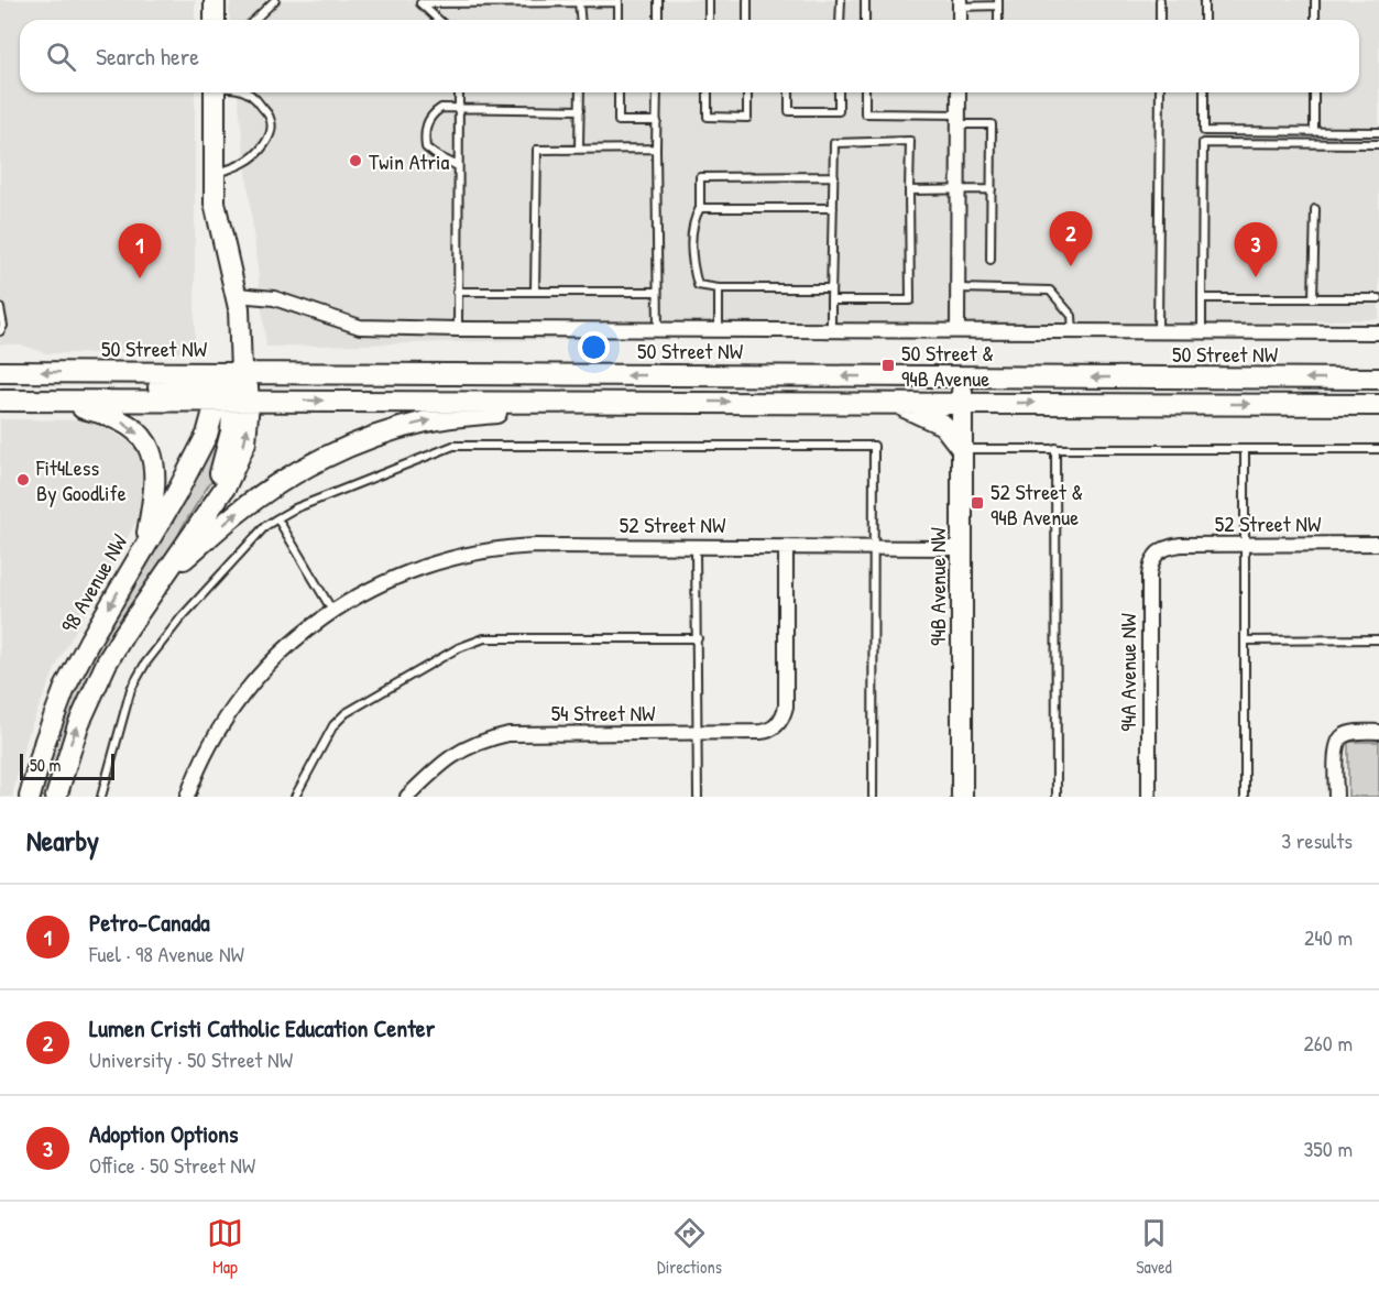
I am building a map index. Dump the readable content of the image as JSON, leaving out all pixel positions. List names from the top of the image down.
{
  "streets": {
    "main road": ["50 Street NW", "98 Avenue NW", "94B Avenue NW"],
    "street": ["52 Street NW", "94A Avenue NW", "54 Street NW"]
  },
  "crossings": [
    ["50 Street NW", "98 Avenue NW"],
    ["50 Street NW", "94B Avenue NW"],
    ["52 Street NW", "94B Avenue NW"],
    ["52 Street NW", "94A Avenue NW"],
    ["52 Street NW", "54 Street NW"]
  ],
  "places": {
    "other": ["Twin Atria", "Fit4Less By Goodlife"],
    "transit": ["50 Street & 94B Avenue", "52 Street & 94B Avenue"]
  },
  "scale_bar": "50 m",
  "page": {
    "search": "Search here",
    "pins": ["2", "3", "1"],
    "scale": "50 m",
    "heading": ["Nearby", "3 results"],
    "list": [
      {
        "mark": "1",
        "name": "Petro-Canada",
        "note": "Fuel · 98 Avenue NW",
        "value": "240 m"
      },
      {
        "mark": "2",
        "name": "Lumen Cristi Catholic Education Center",
        "note": "University · 50 Street NW",
        "value": "260 m"
      },
      {
        "mark": "3",
        "name": "Adoption Options",
        "note": "Office · 50 Street NW",
        "value": "350 m"
      }
    ],
    "nav": ["Map", "Directions", "Saved"]
  }
}
